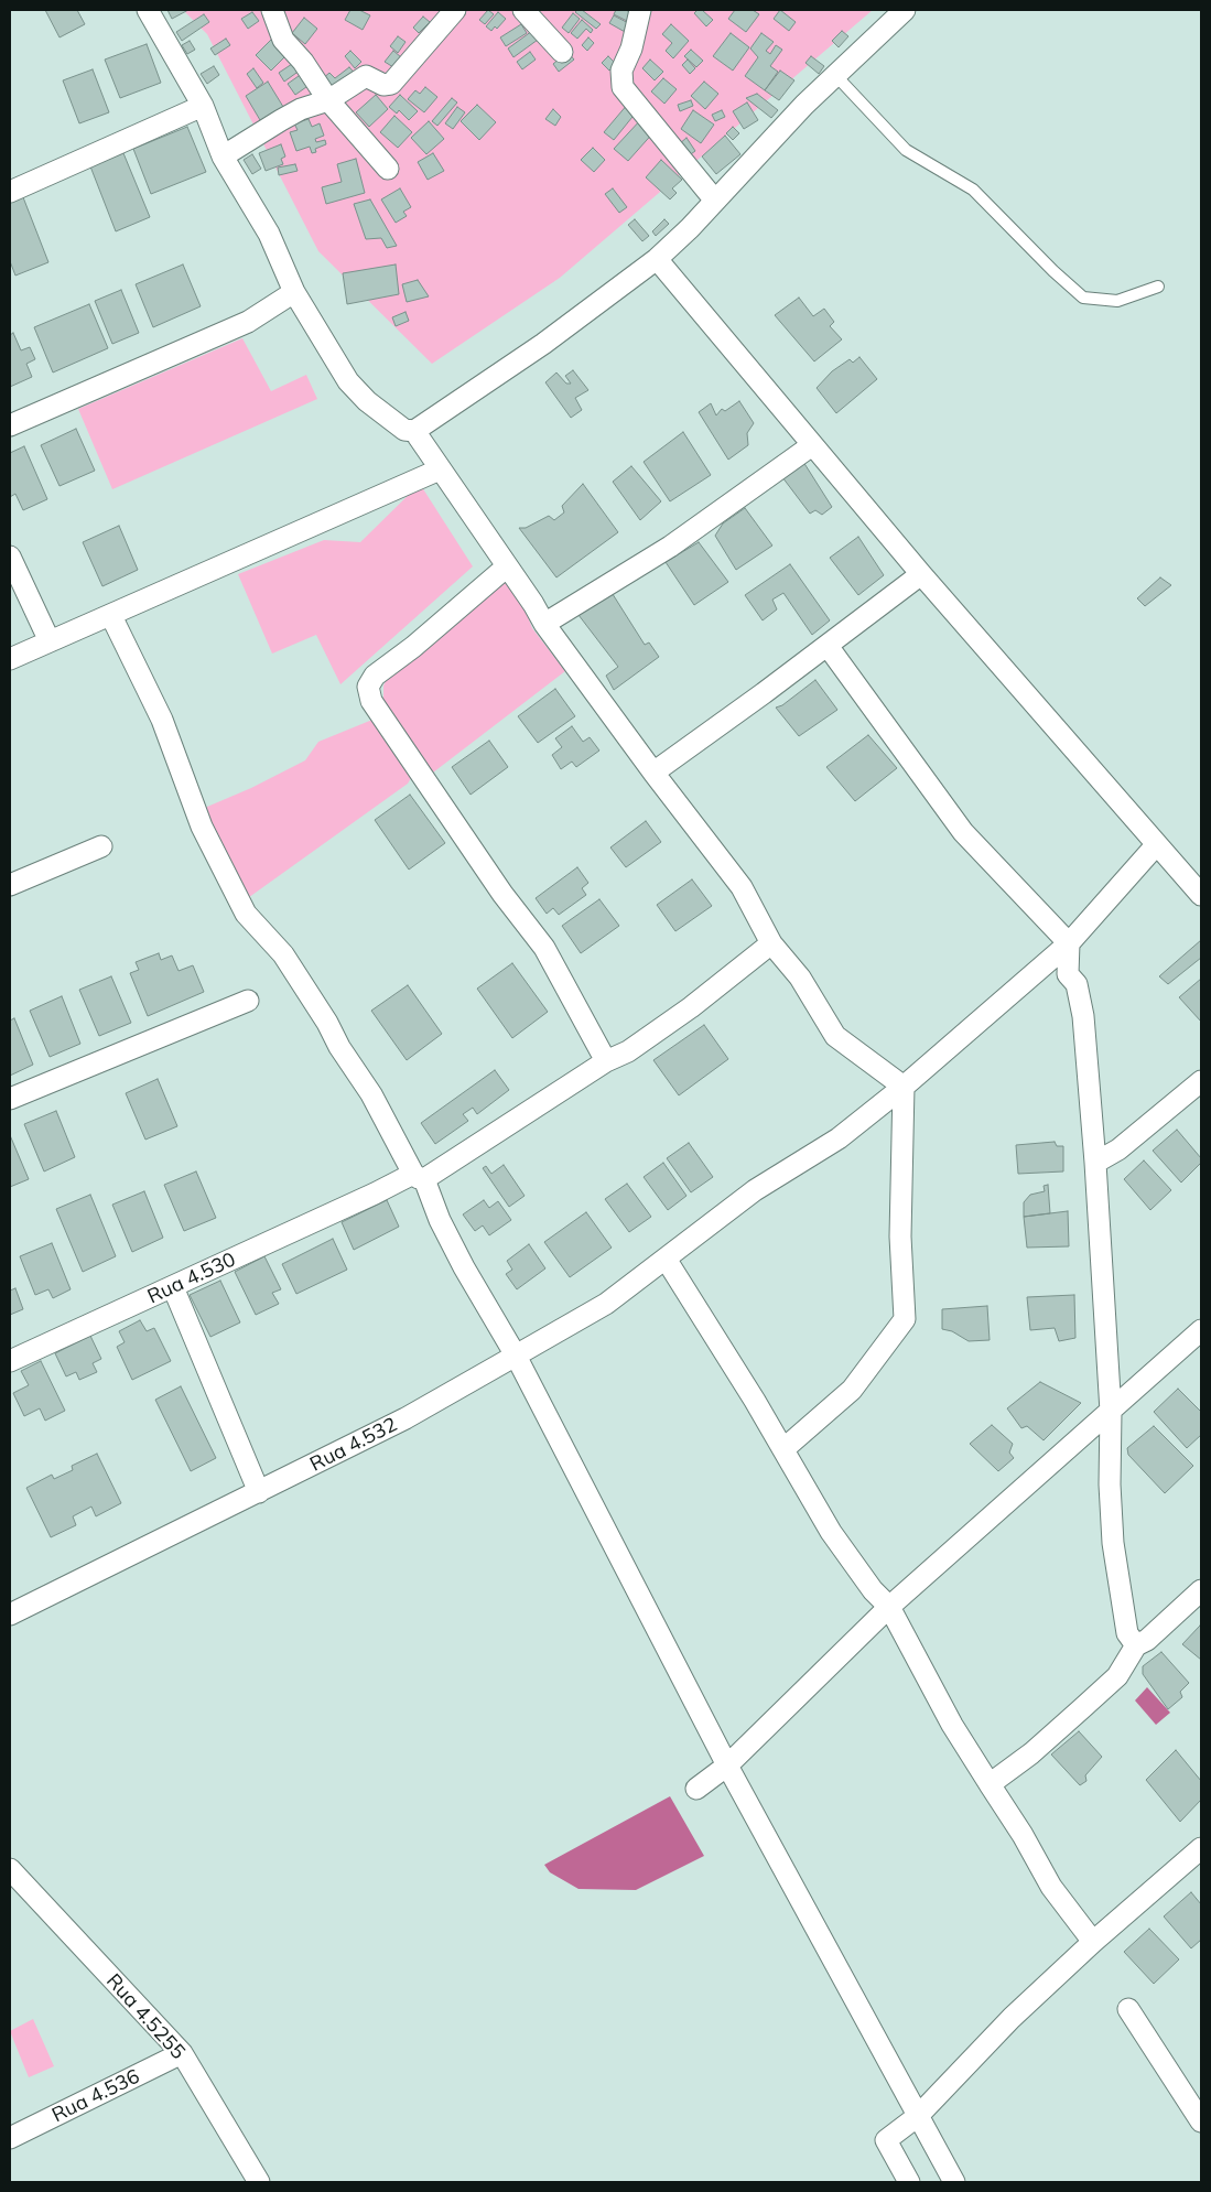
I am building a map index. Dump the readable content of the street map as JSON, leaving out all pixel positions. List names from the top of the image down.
{
  "streets": {
    "street": [
      "Rua 4.530",
      "Rua 4.532",
      "Rua 4.5255",
      "Rua 4.536"
    ]
  },
  "crossings": [
    ["Rua 4.5255", "Rua 4.536"]
  ]
}
